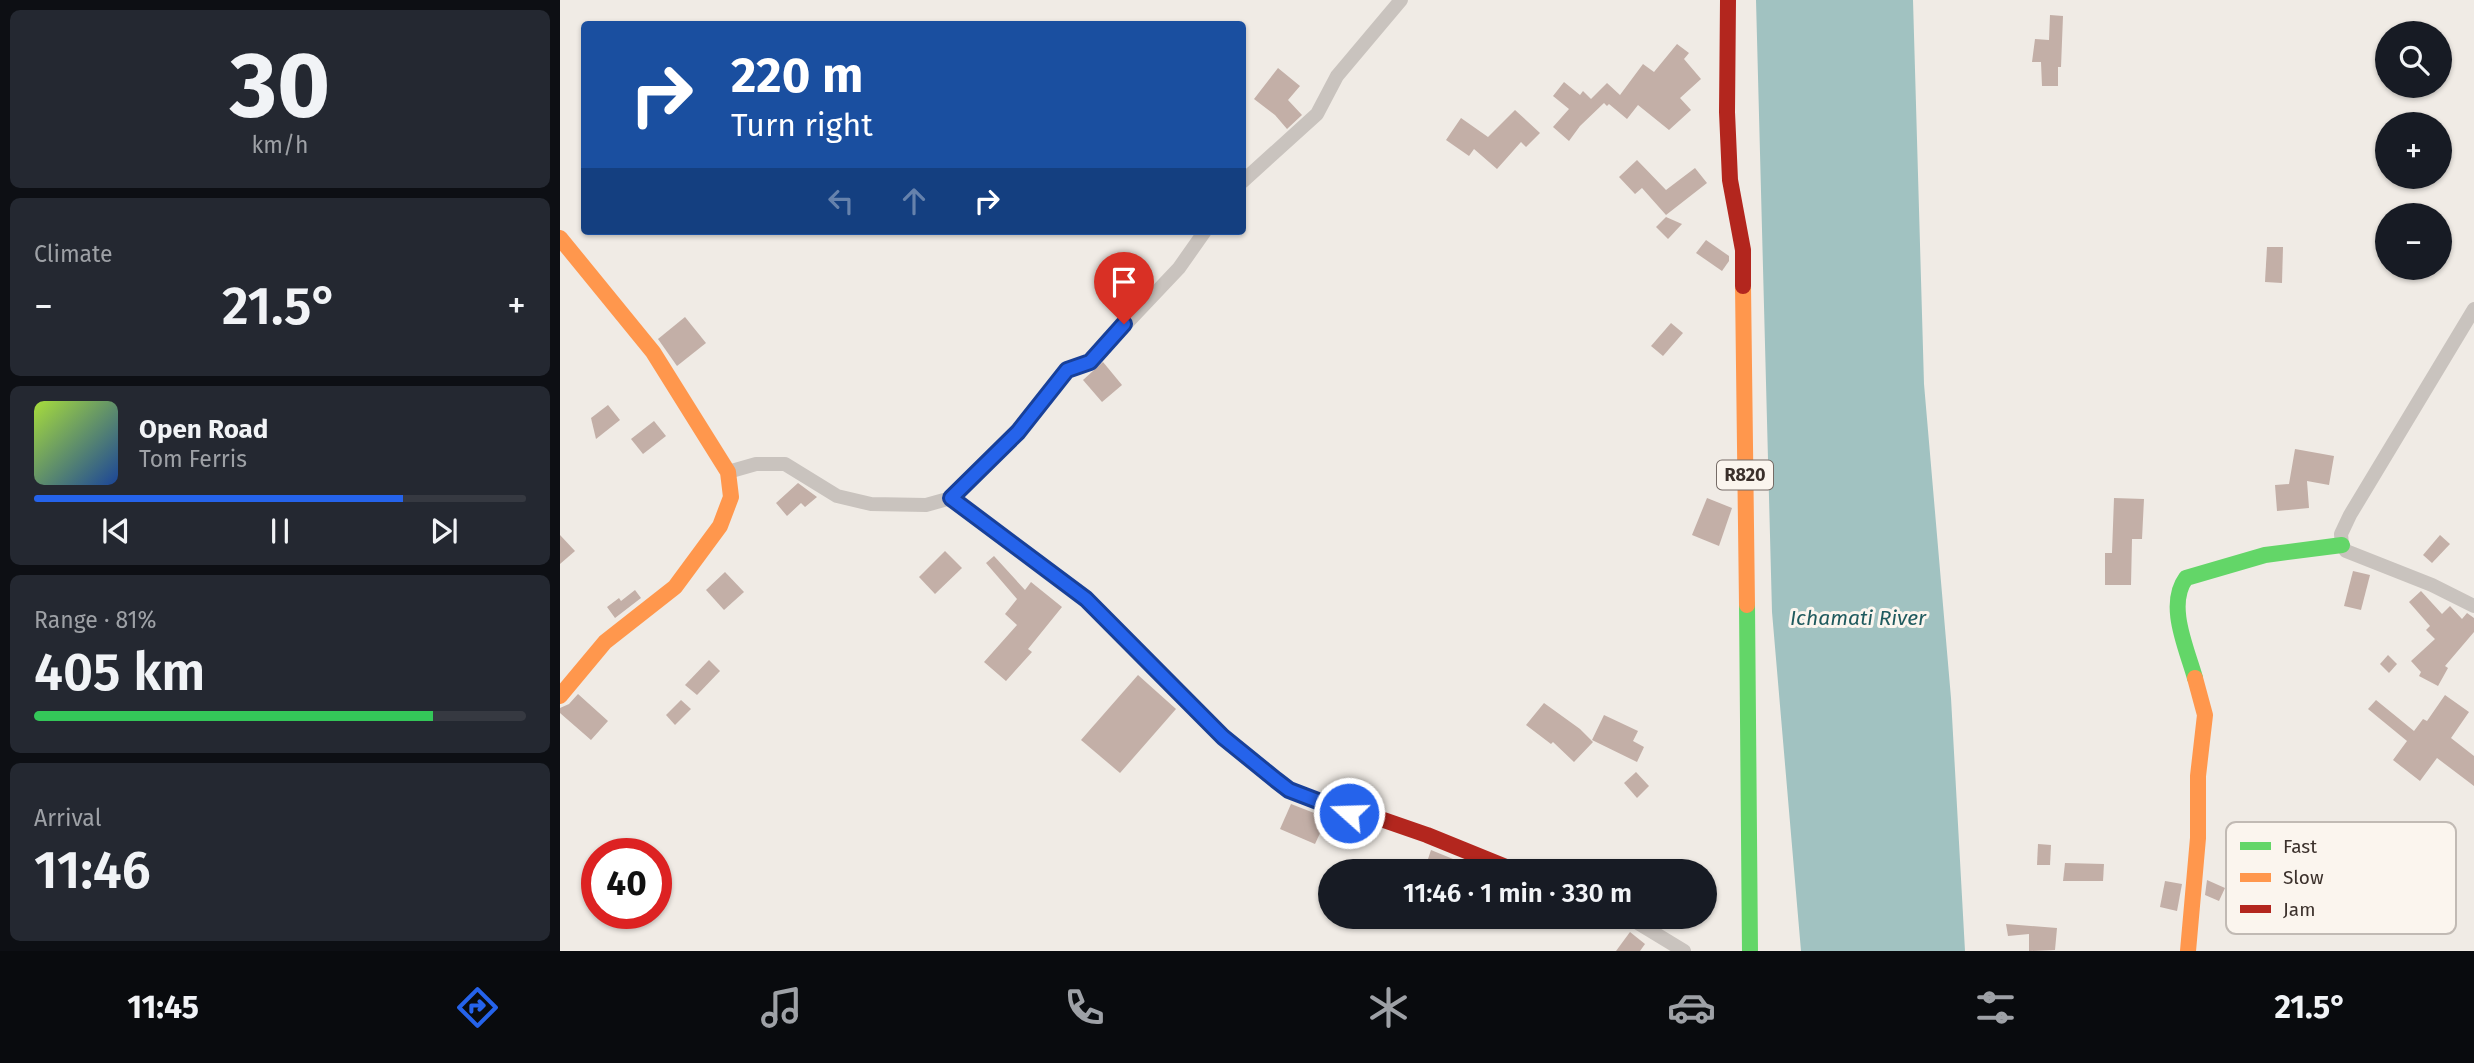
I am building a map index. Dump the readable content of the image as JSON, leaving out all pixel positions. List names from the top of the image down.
{
  "streets": {
    "street": ["R820"]
  },
  "water": ["Ichamati River"],
  "legend": ["Fast", "Slow", "Jam"],
  "page": {
    "tile": [
      ["30", "km/h"],
      "Climate",
      ["Range · 81%", "405 km"],
      ["Arrival", "11:46"]
    ],
    "map_buttons": ["+", "−"],
    "turn": ["220 m", "Turn right"],
    "heat": ["−", "21.5°", "+"],
    "song": ["Open Road", "Tom Ferris"],
    "limit": "40",
    "trip": "11:46 · 1 min · 330 m",
    "tabs": ["11:45", "21.5°"]
  }
}
